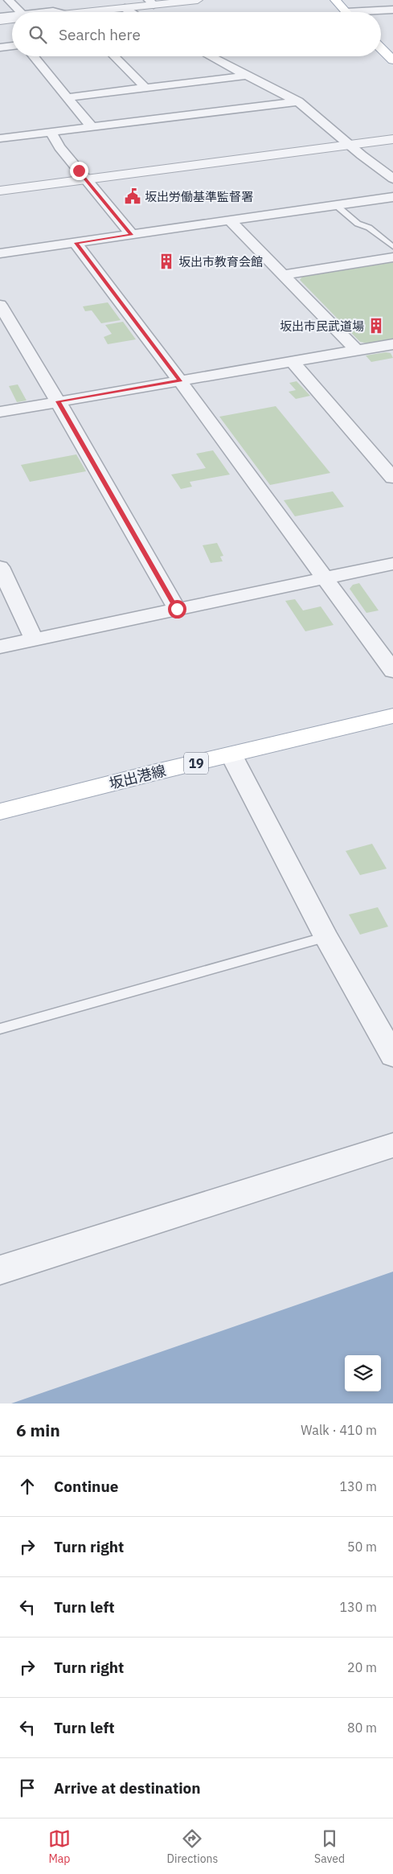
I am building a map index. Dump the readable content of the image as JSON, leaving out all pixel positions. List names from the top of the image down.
{
  "streets": {
    "main road": ["19", "坂出港線"]
  },
  "places": {
    "public building": ["坂出労働基準監督署"],
    "building": ["坂出市教育会館", "坂出市民武道場"]
  },
  "page": {
    "search": "Search here",
    "heading": ["6 min", "Walk · 410 m"],
    "list": [
      ["Continue", "130 m"],
      ["Turn right", "50 m"],
      ["Turn left", "130 m"],
      ["Turn right", "20 m"],
      ["Turn left", "80 m"],
      "Arrive at destination"
    ],
    "nav": ["Map", "Directions", "Saved"]
  }
}
